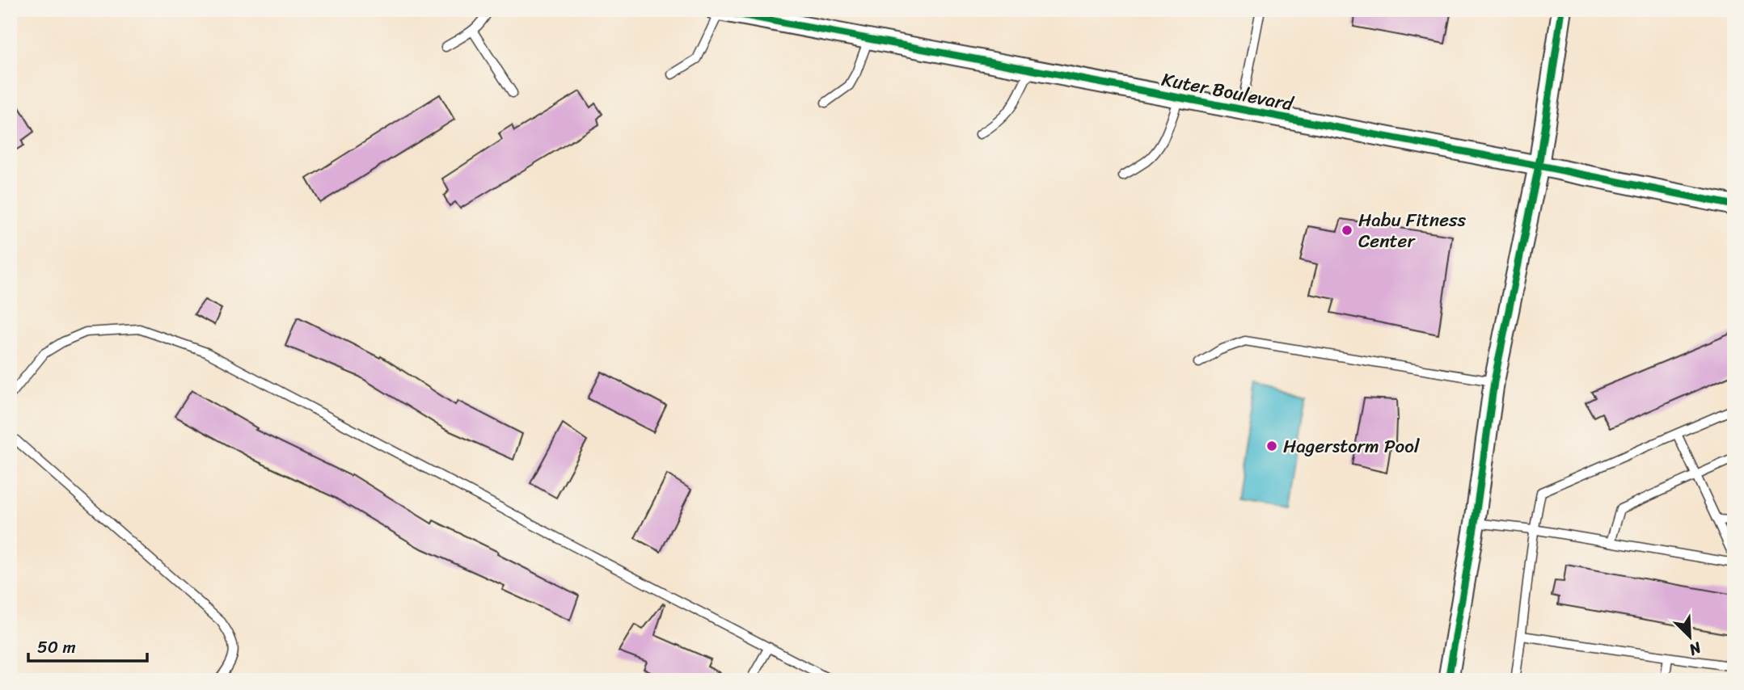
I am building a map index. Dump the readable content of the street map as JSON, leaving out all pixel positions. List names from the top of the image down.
{
  "streets": {
    "street": ["Kuter Boulevard"]
  },
  "places": ["Habu Fitness Center", "Hagerstorm Pool"],
  "scale_bar": "50 m",
  "north": "bottom right"
}
